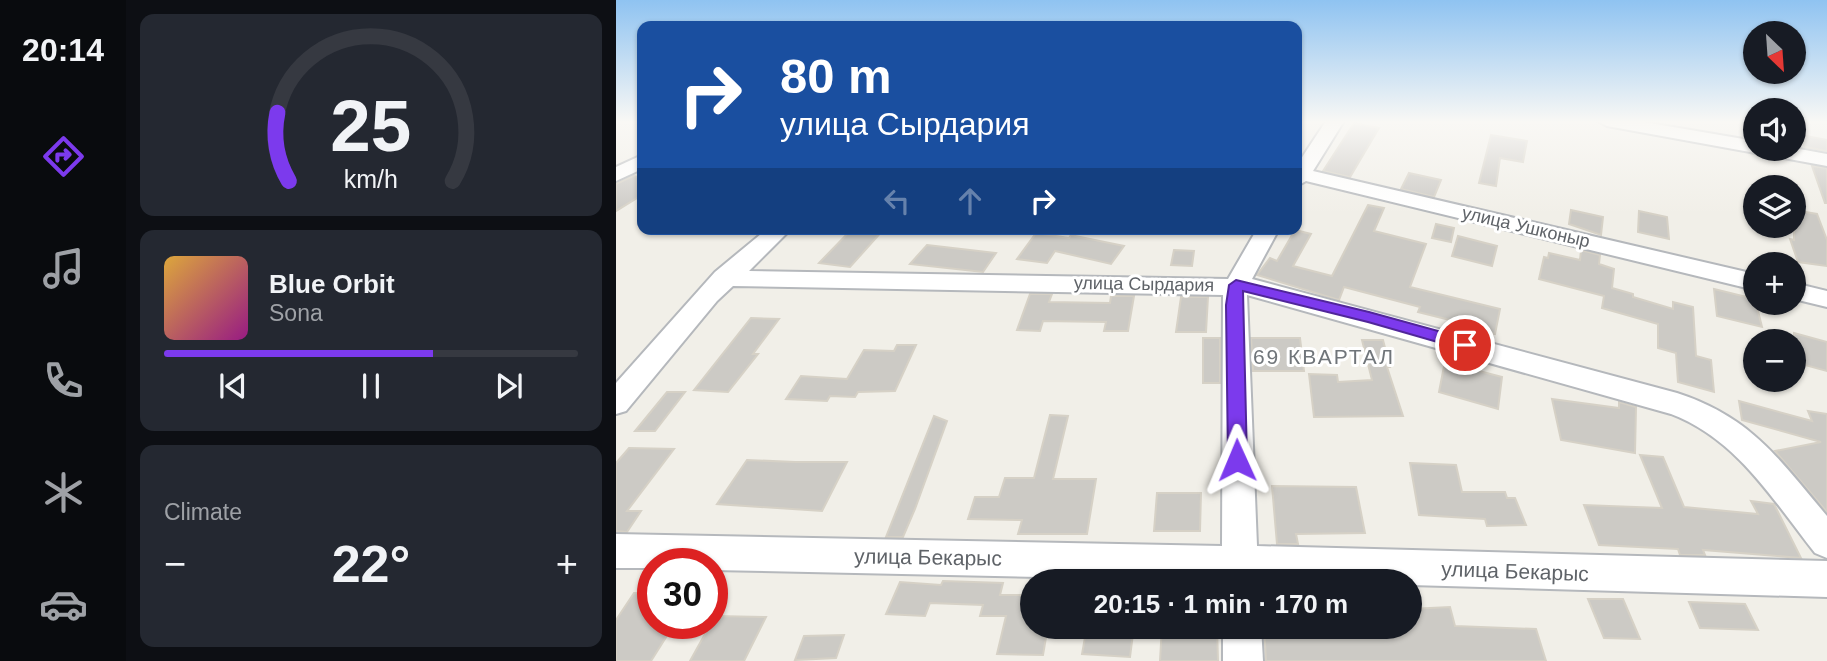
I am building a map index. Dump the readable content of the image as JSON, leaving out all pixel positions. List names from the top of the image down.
{
  "streets": {
    "street": ["улица Ушконыр", "улица Сырдария", "улица Бекарыс"]
  },
  "districts": ["69 КВАРТАЛ"],
  "north": "bottom right",
  "page": {
    "tabs": "20:14",
    "map_buttons": ["+", "−"],
    "turn": ["80 m", "улица Сырдария"],
    "song": ["Blue Orbit", "Sona"],
    "tile": "Climate",
    "heat": ["−", "22°", "+"],
    "limit": "30",
    "trip": "20:15 · 1 min · 170 m",
    "gauge": ["25", "km/h"]
  }
}
